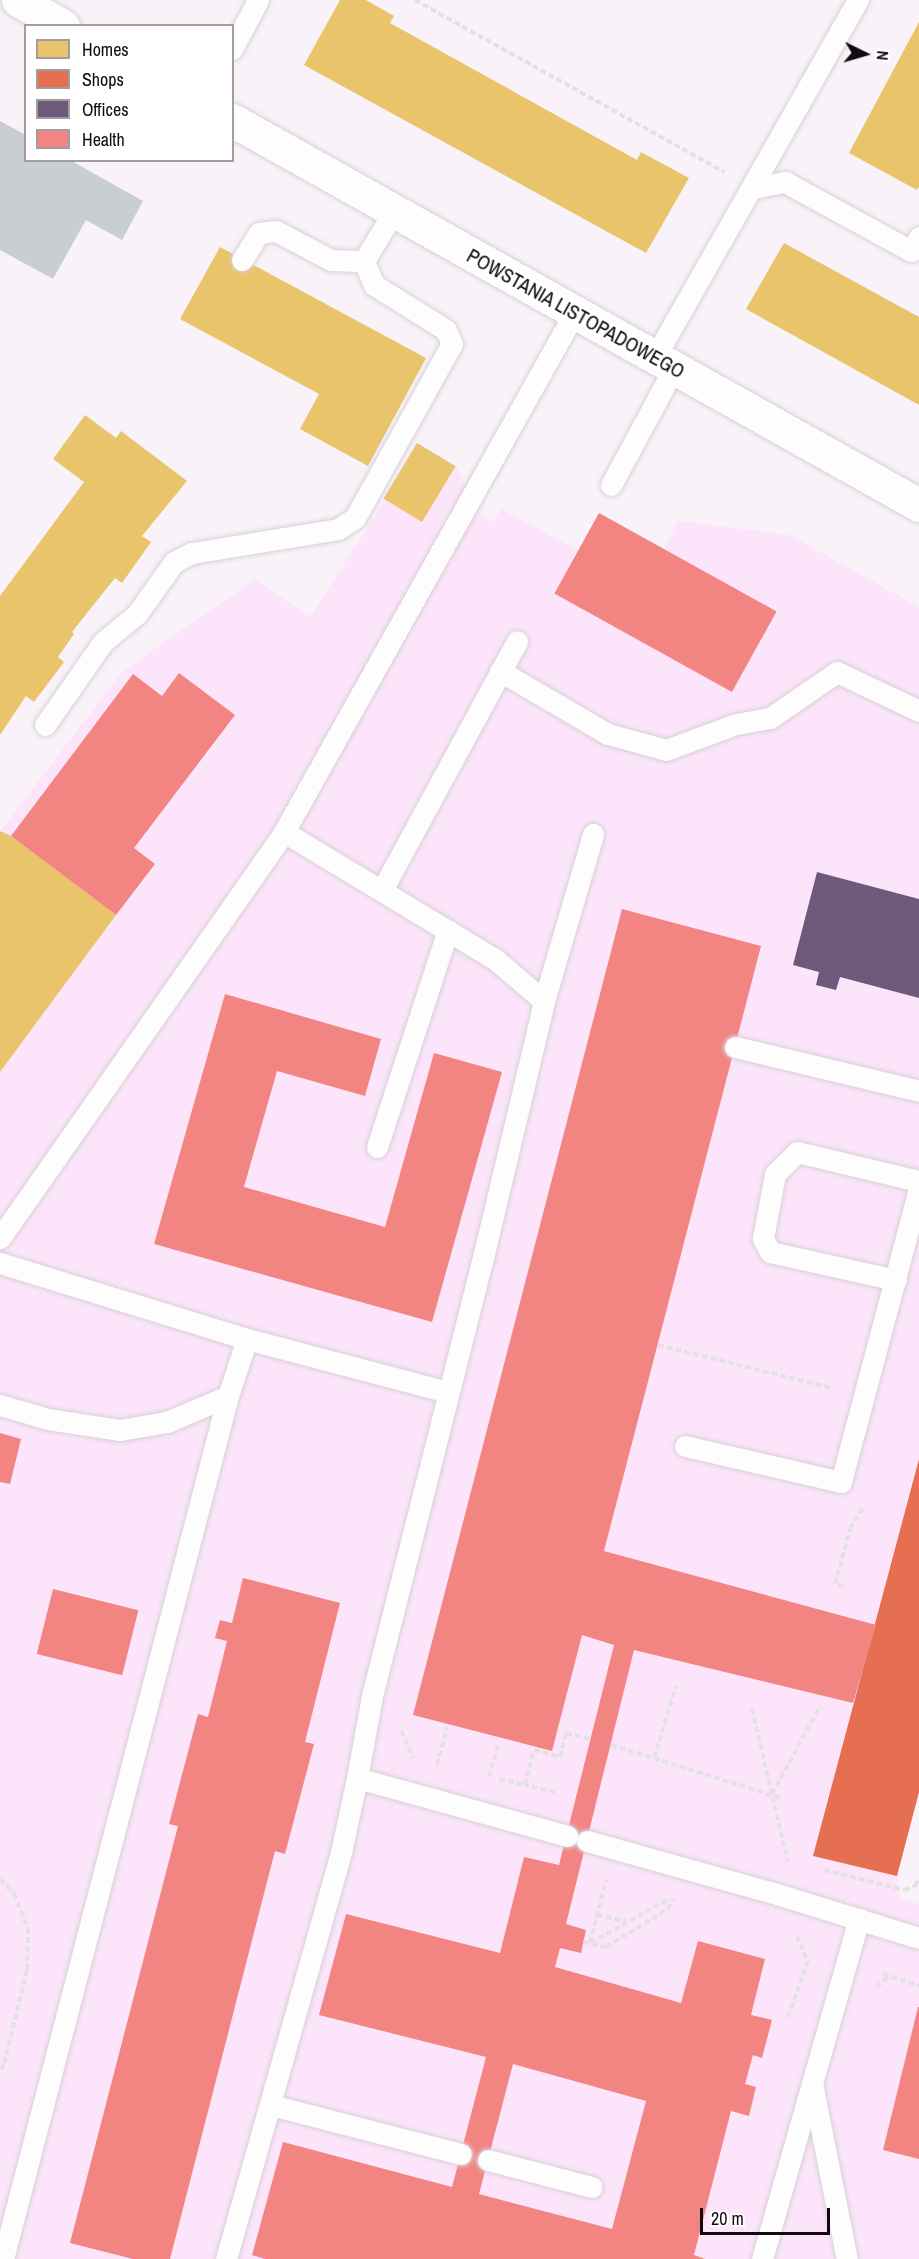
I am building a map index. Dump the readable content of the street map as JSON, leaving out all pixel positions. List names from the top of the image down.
{
  "streets": {
    "street": ["POWSTANIA LISTOPADOWEGO"]
  },
  "legend": [
    "Homes",
    "Shops",
    "Offices",
    "Health"
  ],
  "scale_bar": "20 m",
  "north": "right"
}
